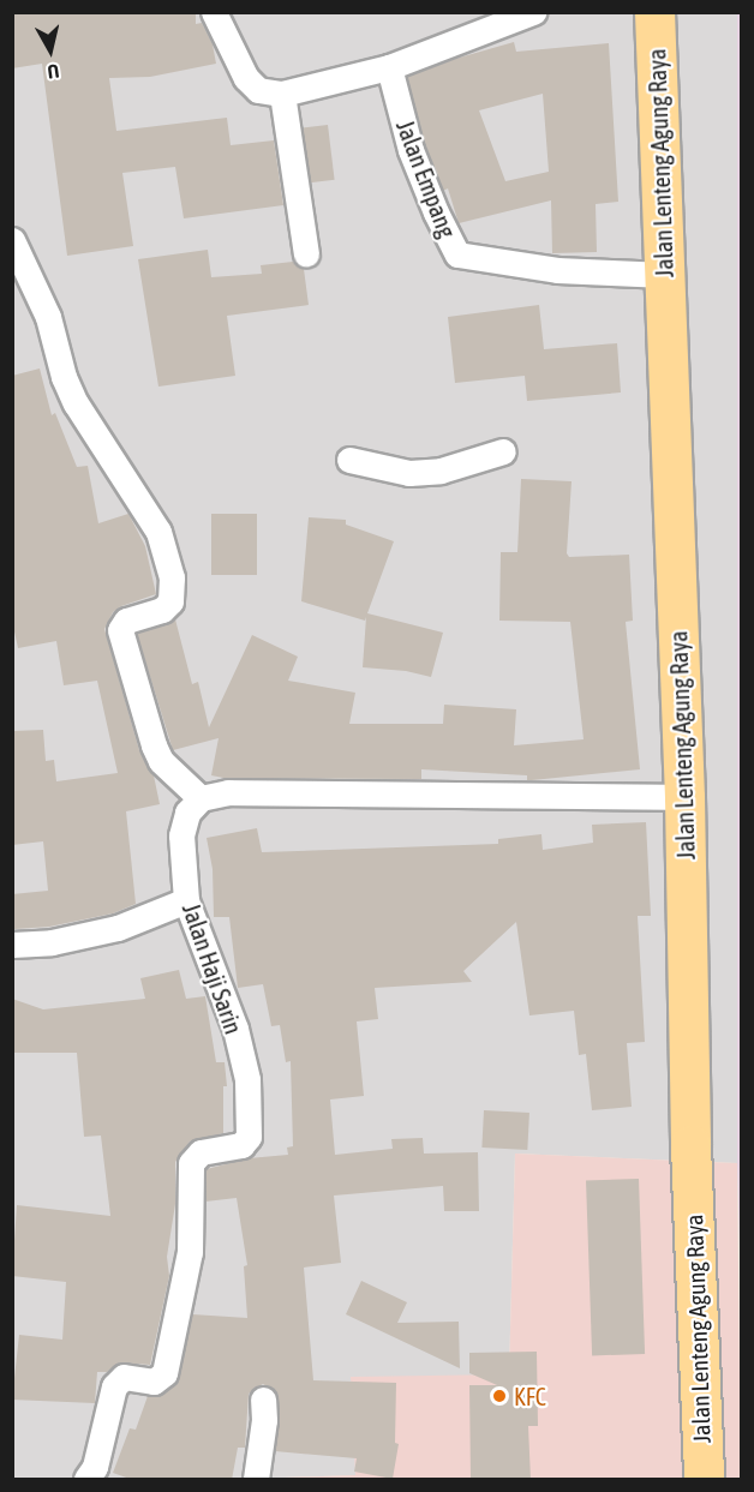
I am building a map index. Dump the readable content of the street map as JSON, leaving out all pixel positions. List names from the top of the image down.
{
  "streets": {
    "main road": ["Jalan Lenteng Agung Raya"],
    "street": ["Jalan Empang", "Jalan Haji Sarin"]
  },
  "crossings": [
    ["Jalan Lenteng Agung Raya", "Jalan Empang"]
  ],
  "places": ["KFC"],
  "north": "bottom"
}
